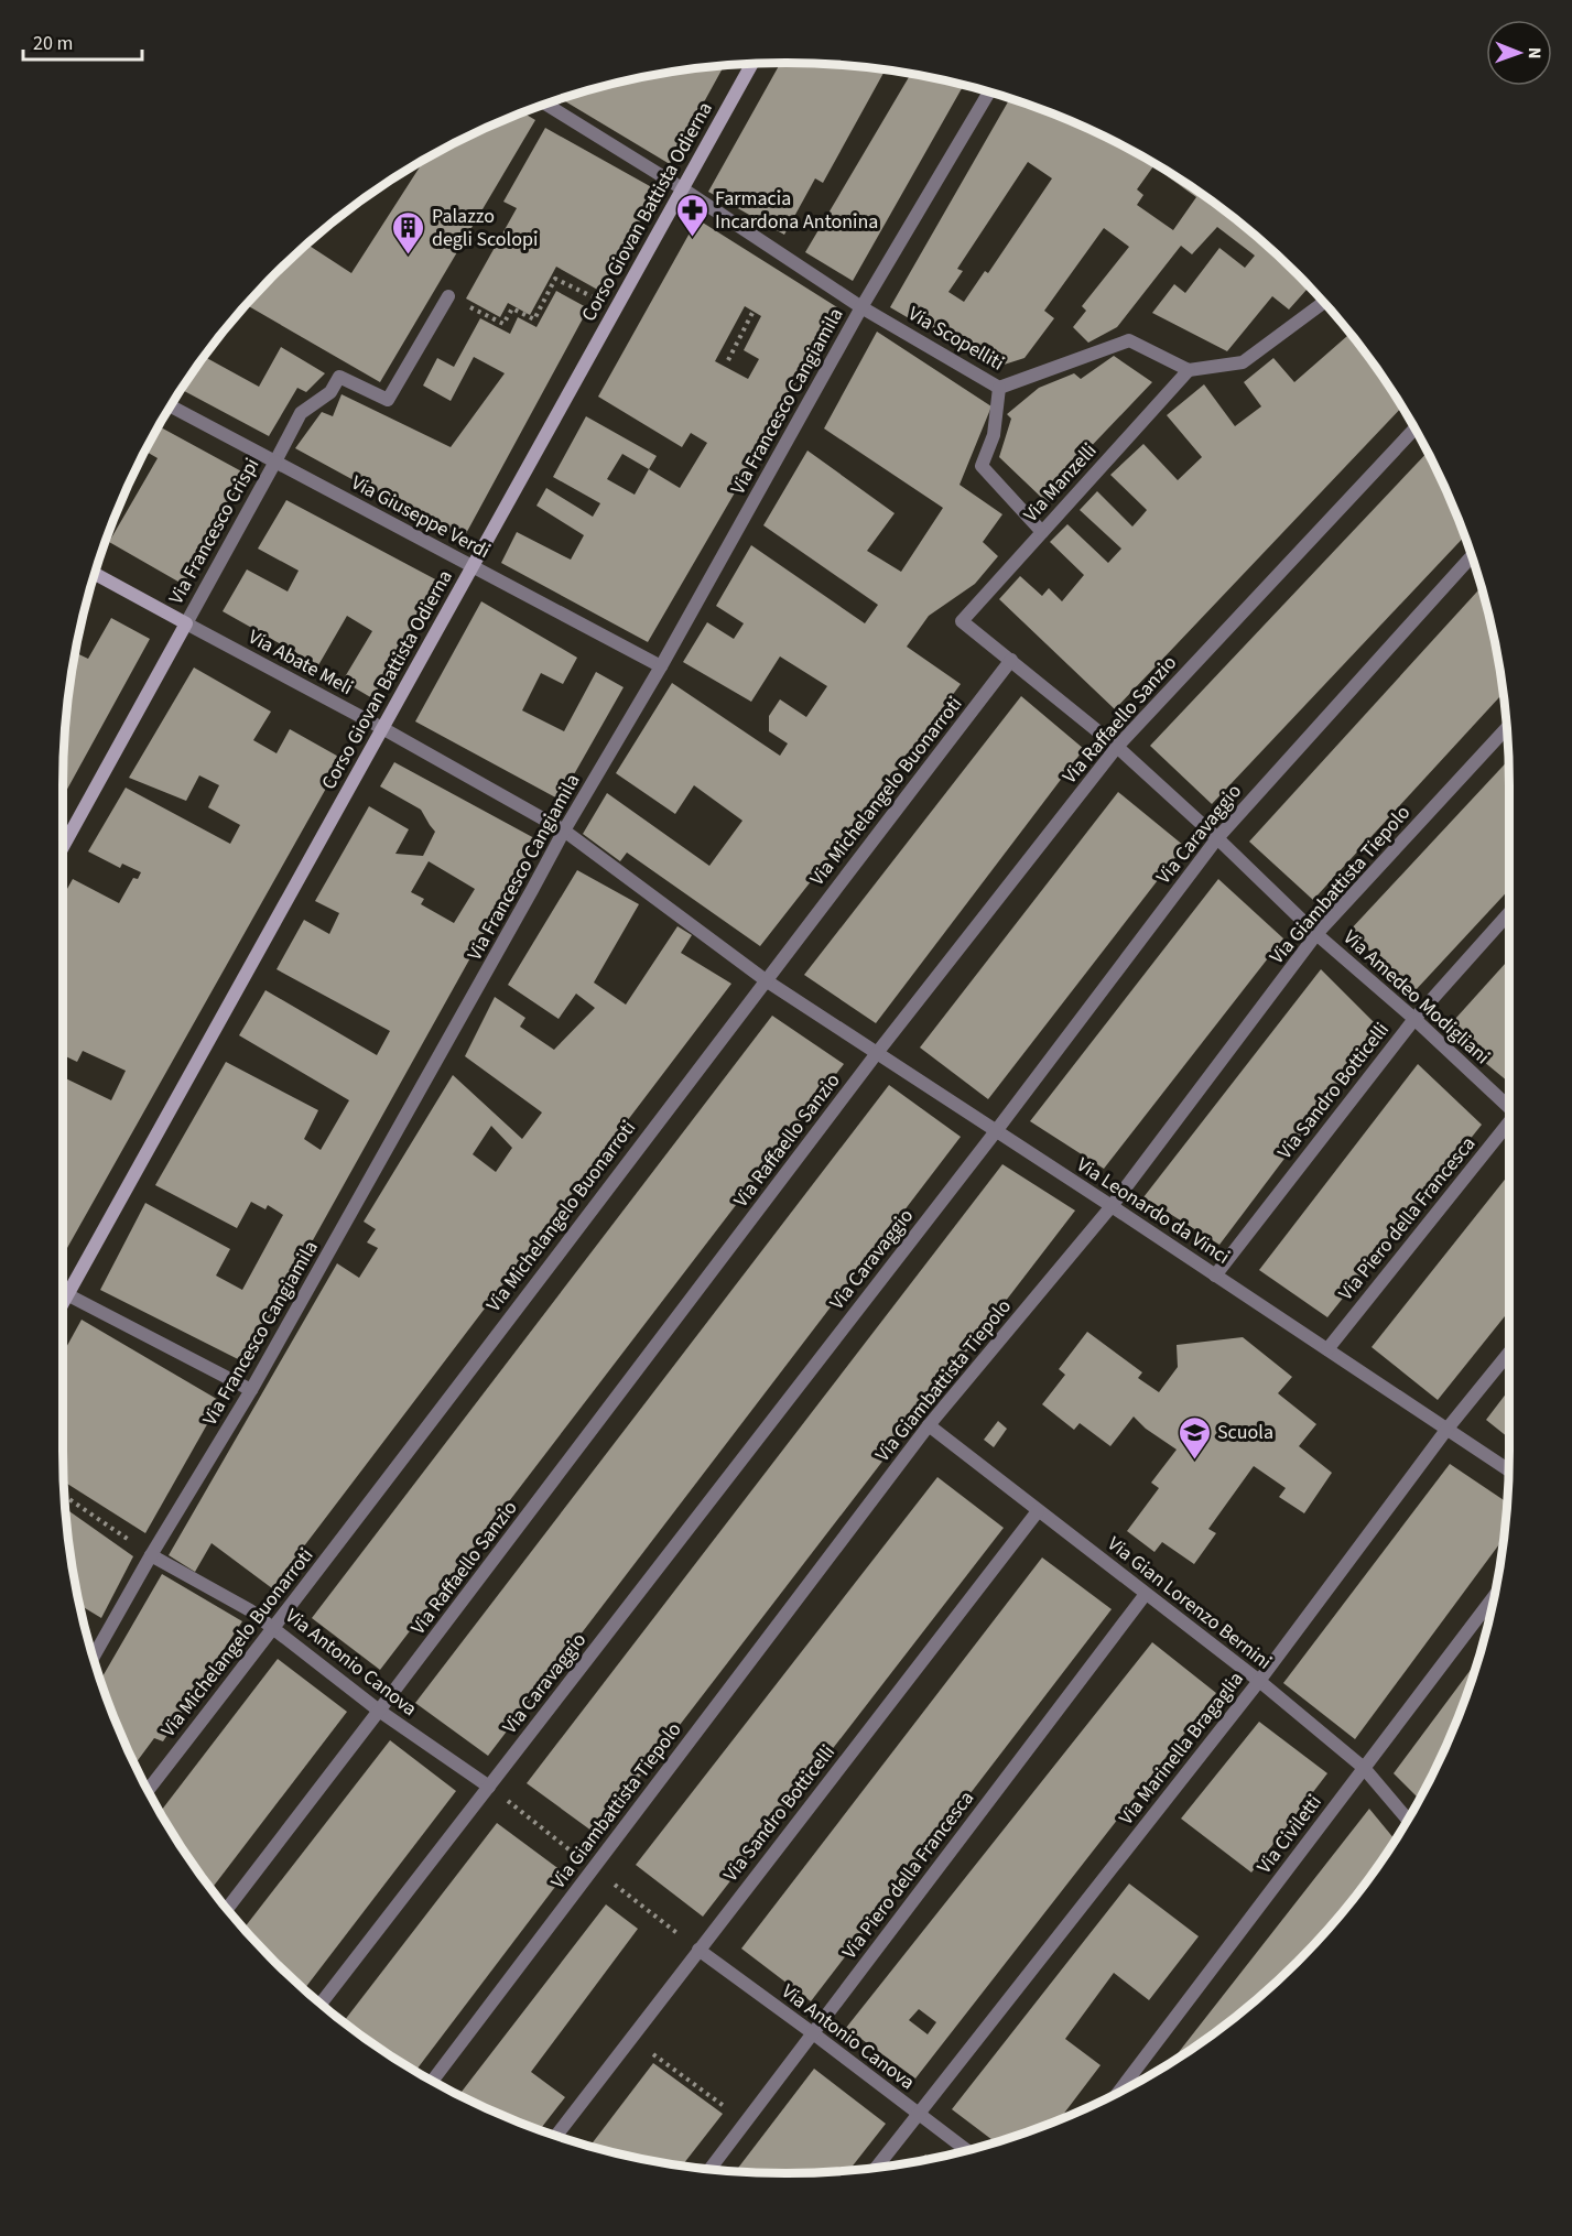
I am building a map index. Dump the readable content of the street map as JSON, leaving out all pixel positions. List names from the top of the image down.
{
  "streets": {
    "main road": ["Corso Giovan Battista Odierna", "Via Francesco Crispi", "Via Abate Meli"],
    "street": [
      "Via Scopelliti",
      "Via Francesco Cangiamila",
      "Via Manzelli",
      "Via Giuseppe Verdi",
      "Via Raffaello Sanzio",
      "Via Michelangelo Buonarroti",
      "Via Caravaggio",
      "Via Giambattista Tiepolo",
      "Via Amedeo Modigliani",
      "Via Sandro Botticelli",
      "Via Leonardo da Vinci",
      "Via Piero della Francesca",
      "Via Gian Lorenzo Bernini",
      "Via Antonio Canova",
      "Via Marinella Bragaglia",
      "Via Civiletti"
    ]
  },
  "crossings": [
    ["Corso Giovan Battista Odierna", "Via Scopelliti"],
    ["Corso Giovan Battista Odierna", "Via Giuseppe Verdi"],
    ["Corso Giovan Battista Odierna", "Via Abate Meli"],
    ["Via Scopelliti", "Via Francesco Cangiamila"],
    ["Via Scopelliti", "Via Manzelli"],
    ["Via Francesco Cangiamila", "Via Giuseppe Verdi"],
    ["Via Francesco Cangiamila", "Via Abate Meli"],
    ["Via Francesco Cangiamila", "Via Antonio Canova"],
    ["Via Manzelli", "Via Amedeo Modigliani"],
    ["Via Giuseppe Verdi", "Via Francesco Crispi"],
    ["Via Francesco Crispi", "Via Abate Meli"],
    ["Via Abate Meli", "Via Michelangelo Buonarroti"],
    ["Via Abate Meli", "Via Leonardo da Vinci"],
    ["Via Raffaello Sanzio", "Via Amedeo Modigliani"],
    ["Via Raffaello Sanzio", "Via Leonardo da Vinci"],
    ["Via Raffaello Sanzio", "Via Antonio Canova"],
    ["Via Michelangelo Buonarroti", "Via Amedeo Modigliani"],
    ["Via Michelangelo Buonarroti", "Via Leonardo da Vinci"],
    ["Via Michelangelo Buonarroti", "Via Antonio Canova"],
    ["Via Caravaggio", "Via Amedeo Modigliani"],
    ["Via Caravaggio", "Via Leonardo da Vinci"],
    ["Via Caravaggio", "Via Antonio Canova"],
    ["Via Giambattista Tiepolo", "Via Amedeo Modigliani"],
    ["Via Giambattista Tiepolo", "Via Leonardo da Vinci"],
    ["Via Giambattista Tiepolo", "Via Gian Lorenzo Bernini"],
    ["Via Amedeo Modigliani", "Via Sandro Botticelli"],
    ["Via Sandro Botticelli", "Via Leonardo da Vinci"],
    ["Via Sandro Botticelli", "Via Gian Lorenzo Bernini"],
    ["Via Sandro Botticelli", "Via Antonio Canova"],
    ["Via Leonardo da Vinci", "Via Piero della Francesca"],
    ["Via Leonardo da Vinci", "Via Marinella Bragaglia"],
    ["Via Piero della Francesca", "Via Gian Lorenzo Bernini"],
    ["Via Piero della Francesca", "Via Antonio Canova"],
    ["Via Gian Lorenzo Bernini", "Via Marinella Bragaglia"],
    ["Via Gian Lorenzo Bernini", "Via Civiletti"],
    ["Via Antonio Canova", "Via Marinella Bragaglia"]
  ],
  "places": {
    "pharmacy": ["Farmacia Incardona Antonina"],
    "building": ["Palazzo degli Scolopi"],
    "school or university": ["Scuola"]
  },
  "scale_bar": "20 m",
  "north": "right"
}
